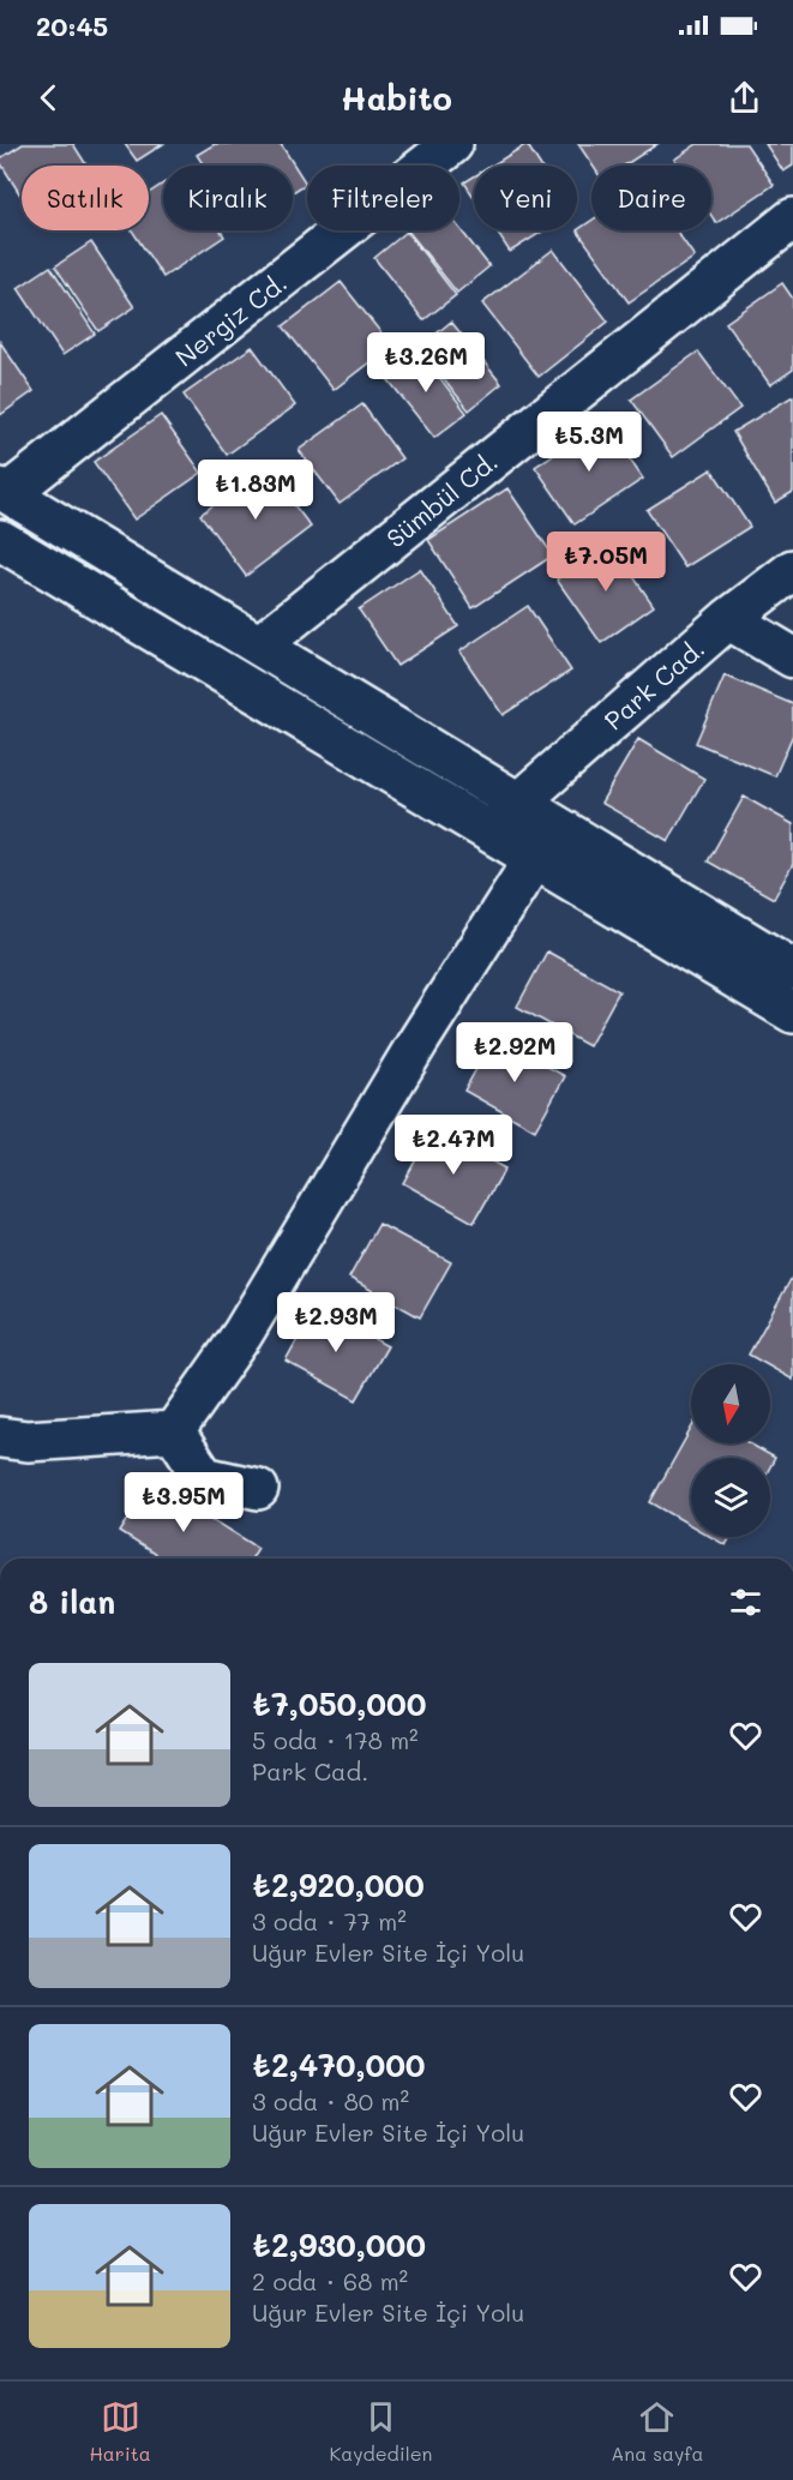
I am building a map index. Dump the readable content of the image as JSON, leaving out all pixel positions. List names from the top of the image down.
{
  "streets": {
    "street": ["Nergiz Cd.", "Sümbül Cd.", "Park Cad."]
  },
  "north": "bottom",
  "page": {
    "status": "20:45",
    "header": "Habito",
    "chip": [
      "Satılık",
      "Kiralık",
      "Filtreler",
      "Yeni",
      "Daire"
    ],
    "price": [
      "₺3.26M",
      "₺5.3M",
      "₺1.83M",
      "₺7.05M",
      "₺2.92M",
      "₺2.47M",
      "₺2.93M",
      "₺3.95M"
    ],
    "heading": "8 ilan",
    "list": [
      {
        "name": "₺7,050,000",
        "note": "5 oda · 178 m² · Park Cad."
      },
      {
        "name": "₺2,920,000",
        "note": "3 oda · 77 m² · Uğur Evler Site İçi Yolu"
      },
      {
        "name": "₺2,470,000",
        "note": "3 oda · 80 m² · Uğur Evler Site İçi Yolu"
      },
      {
        "name": "₺2,930,000",
        "note": "2 oda · 68 m² · Uğur Evler Site İçi Yolu"
      }
    ],
    "tabs": ["Harita", "Kaydedilen", "Ana sayfa"]
  }
}
